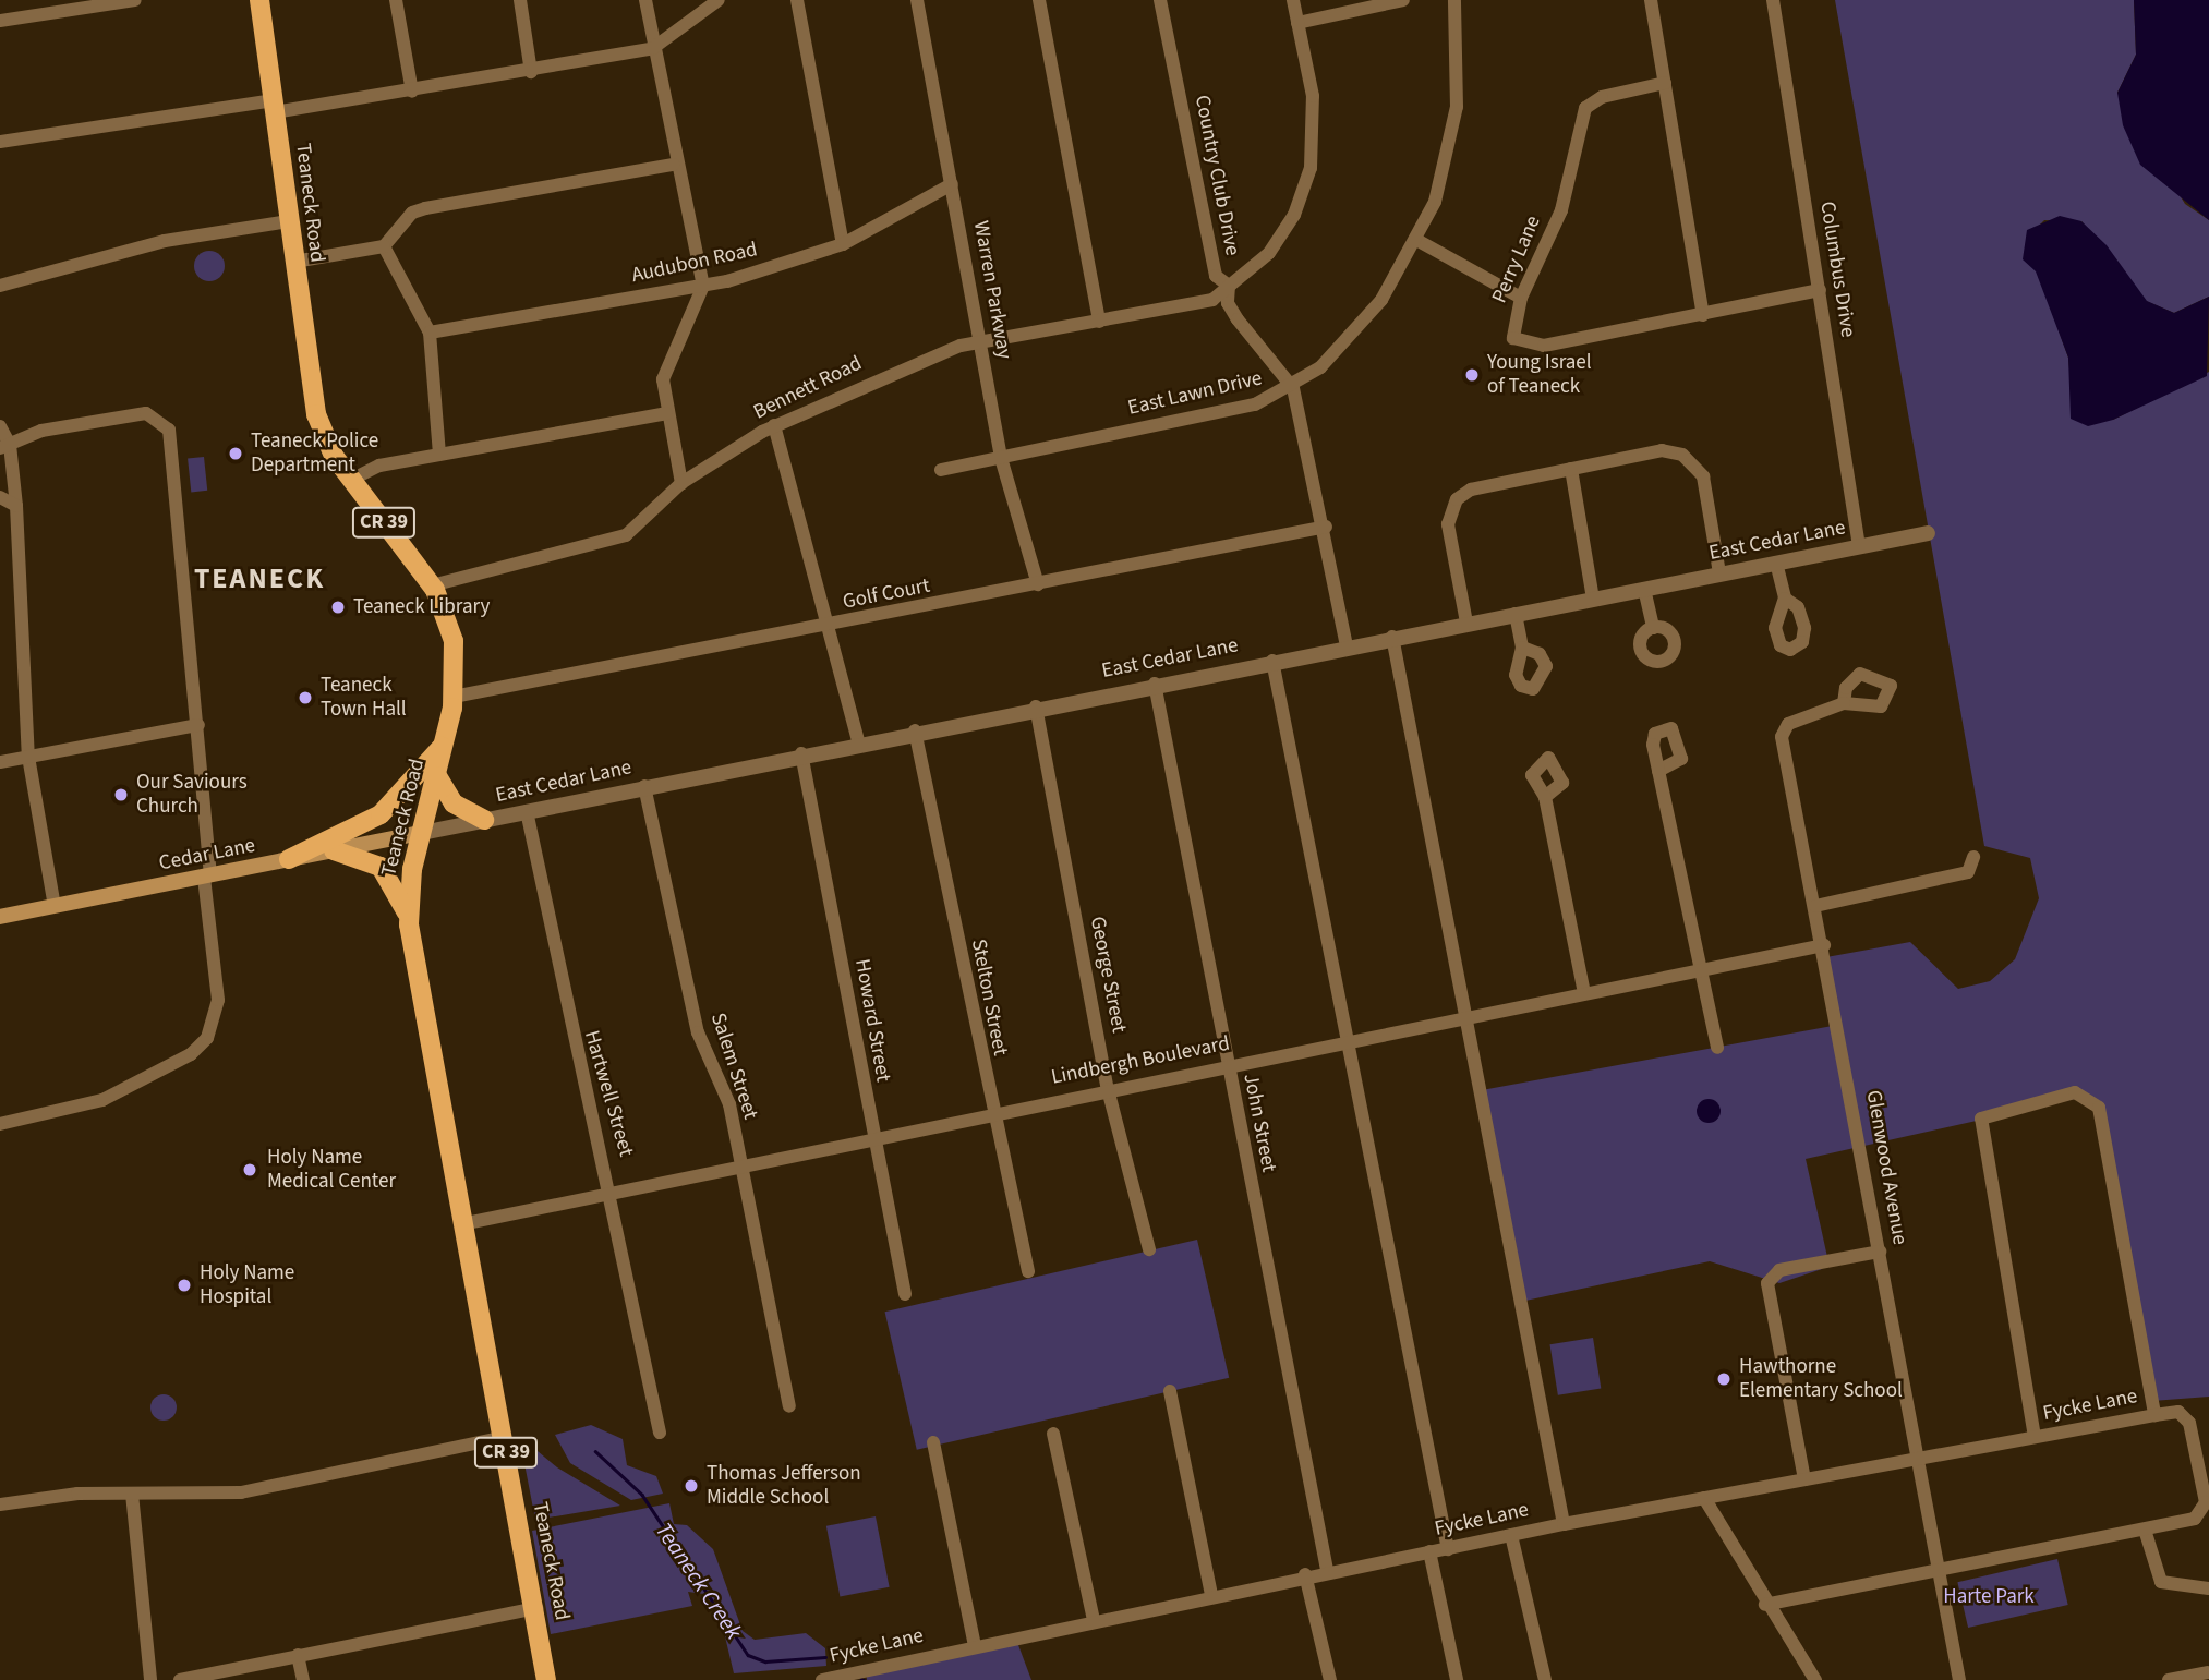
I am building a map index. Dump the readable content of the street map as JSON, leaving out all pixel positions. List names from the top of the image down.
{
  "streets": {
    "main road": ["Teaneck Road", "CR 39", "Cedar Lane"],
    "street": [
      "Country Club Drive",
      "Perry Lane",
      "Audubon Road",
      "Columbus Drive",
      "Warren Parkway",
      "Bennett Road",
      "East Lawn Drive",
      "East Cedar Lane",
      "Golf Court",
      "George Street",
      "Stelton Street",
      "Howard Street",
      "Lindbergh Boulevard",
      "Salem Street",
      "Hartwell Street",
      "John Street",
      "Glenwood Avenue",
      "Fycke Lane"
    ]
  },
  "crossings": [
    ["Country Club Drive", "Bennett Road"],
    ["Country Club Drive", "East Lawn Drive"],
    ["Country Club Drive", "East Cedar Lane"],
    ["Country Club Drive", "Golf Court"],
    ["Teaneck Road", "Bennett Road"],
    ["Teaneck Road", "East Cedar Lane"],
    ["Teaneck Road", "Golf Court"],
    ["Teaneck Road", "Cedar Lane"],
    ["Teaneck Road", "Lindbergh Boulevard"],
    ["Perry Lane", "Columbus Drive"],
    ["Audubon Road", "Warren Parkway"],
    ["Columbus Drive", "East Cedar Lane"],
    ["Warren Parkway", "Bennett Road"],
    ["Warren Parkway", "East Lawn Drive"],
    ["Warren Parkway", "Golf Court"],
    ["East Cedar Lane", "Cedar Lane"],
    ["East Cedar Lane", "George Street"],
    ["East Cedar Lane", "Stelton Street"],
    ["East Cedar Lane", "Howard Street"],
    ["East Cedar Lane", "Salem Street"],
    ["East Cedar Lane", "Hartwell Street"],
    ["East Cedar Lane", "John Street"],
    ["George Street", "Lindbergh Boulevard"],
    ["Stelton Street", "Lindbergh Boulevard"],
    ["Howard Street", "Lindbergh Boulevard"],
    ["Lindbergh Boulevard", "Salem Street"],
    ["Lindbergh Boulevard", "Hartwell Street"],
    ["Lindbergh Boulevard", "John Street"],
    ["Lindbergh Boulevard", "Glenwood Avenue"],
    ["John Street", "Fycke Lane"],
    ["Glenwood Avenue", "Fycke Lane"]
  ],
  "districts": ["TEANECK"],
  "water": ["Teaneck Creek"],
  "parks": ["Harte Park"],
  "places": [
    "Young Israel of Teaneck",
    "Teaneck Police Department",
    "Teaneck Library",
    "Teaneck Town Hall",
    "Our Saviours Church",
    "Holy Name Medical Center",
    "Holy Name Hospital",
    "Hawthorne Elementary School",
    "Thomas Jefferson Middle School"
  ]
}
